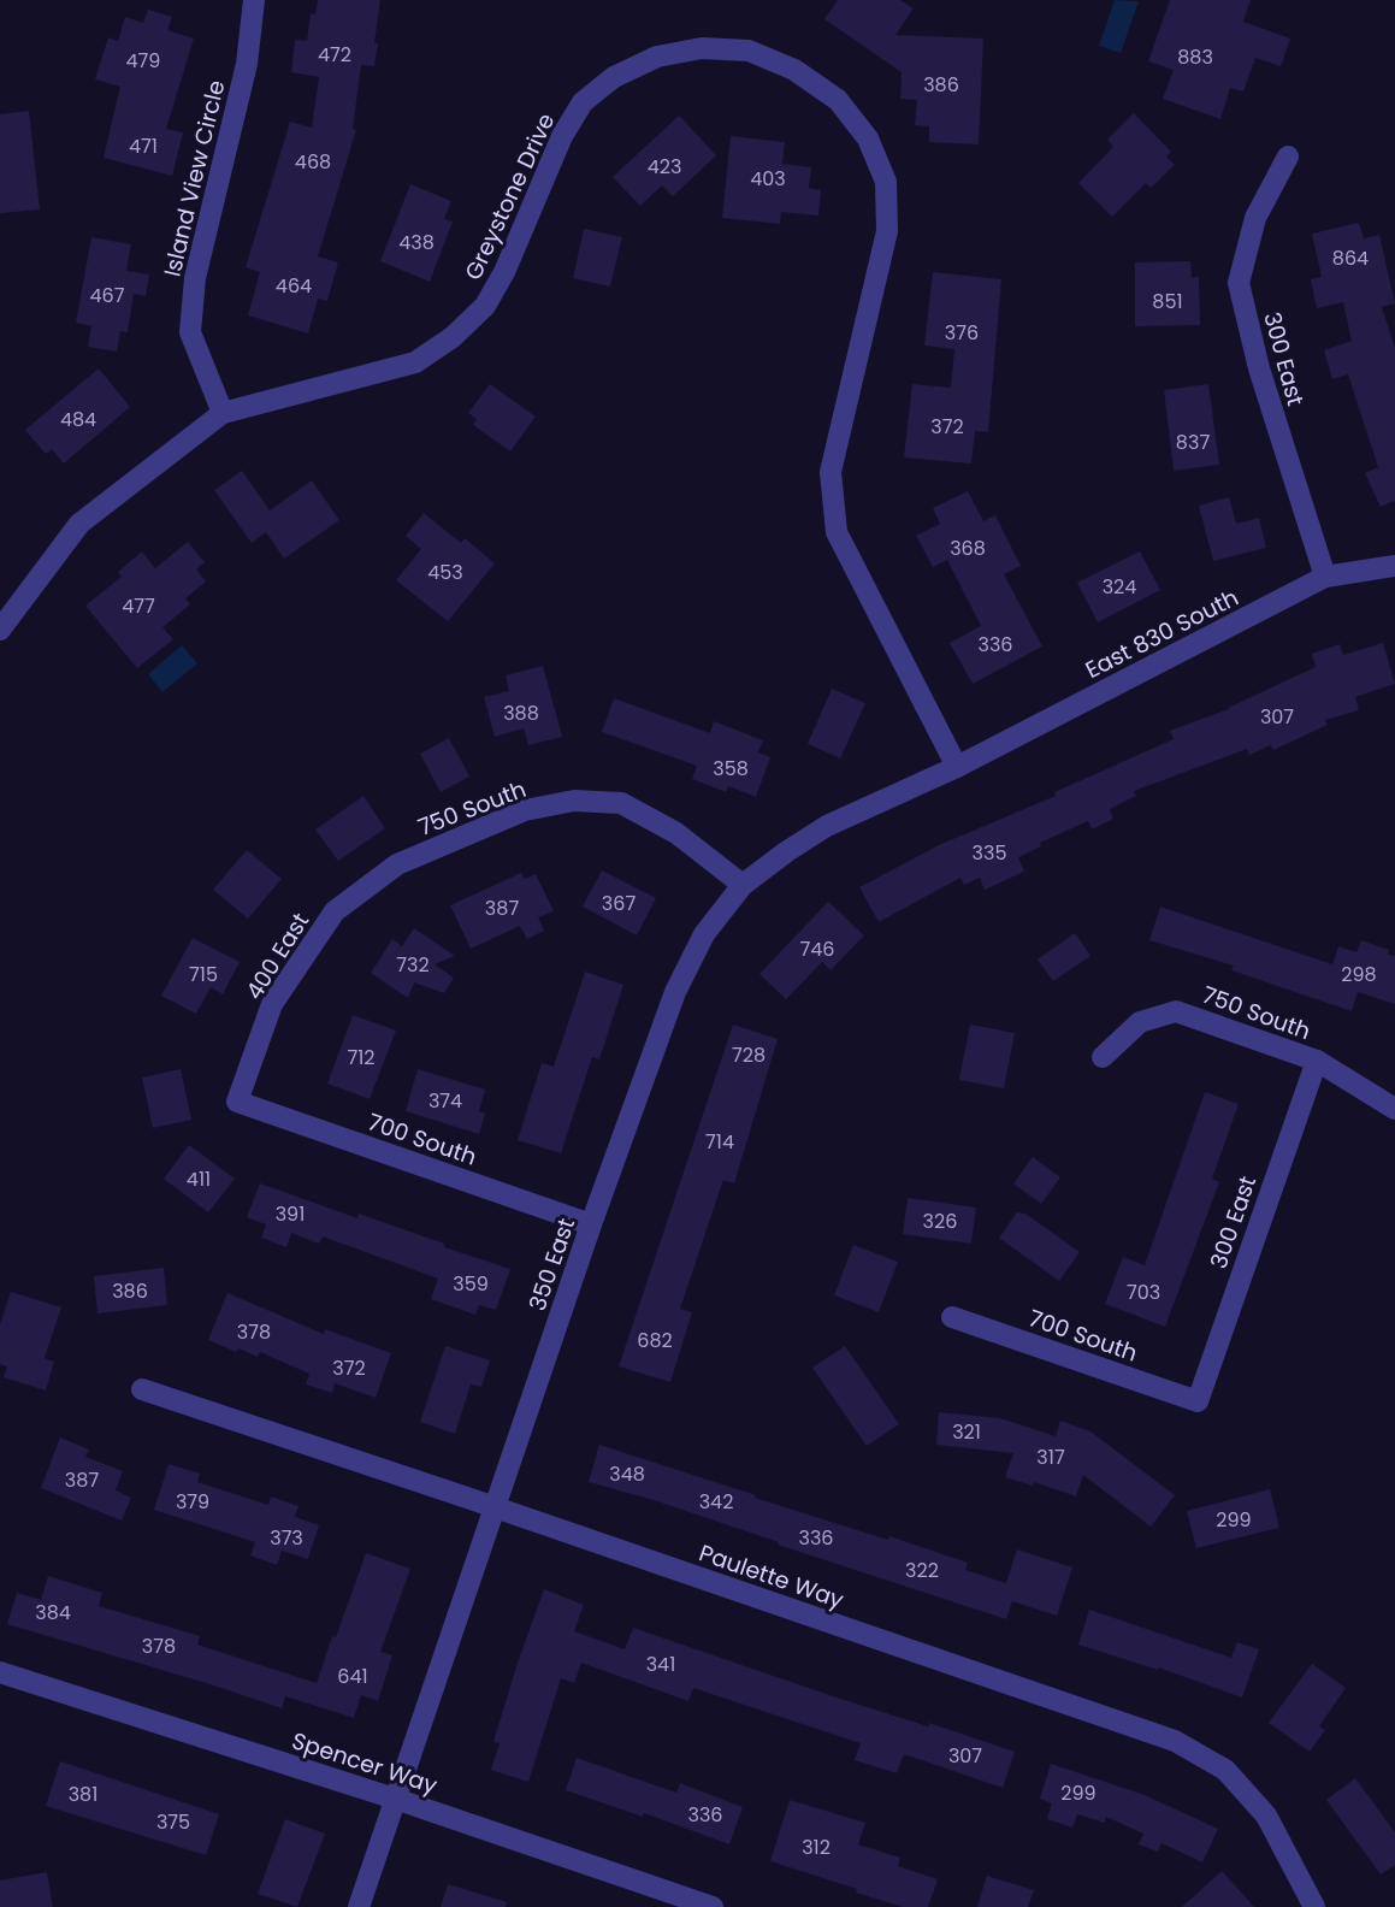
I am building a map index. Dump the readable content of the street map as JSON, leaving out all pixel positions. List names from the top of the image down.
{
  "streets": {
    "street": [
      "Island View Circle",
      "Greystone Drive",
      "300 East",
      "East 830 South",
      "750 South",
      "400 East",
      "700 South",
      "350 East",
      "Paulette Way",
      "Spencer Way"
    ]
  },
  "crossings": [
    ["Island View Circle", "Greystone Drive"],
    ["Greystone Drive", "East 830 South"],
    ["Greystone Drive", "350 East"],
    ["300 East", "East 830 South"],
    ["300 East", "750 South"],
    ["300 East", "700 South"],
    ["East 830 South", "350 East"],
    ["750 South", "400 East"],
    ["750 South", "350 East"],
    ["400 East", "700 South"],
    ["700 South", "350 East"],
    ["350 East", "Paulette Way"],
    ["350 East", "Spencer Way"]
  ],
  "house_numbers": [
    "472",
    "883",
    "479",
    "386",
    "471",
    "468",
    "423",
    "403",
    "438",
    "864",
    "464",
    "467",
    "851",
    "376",
    "484",
    "372",
    "837",
    "368",
    "453",
    "324",
    "477",
    "336",
    "388",
    "307",
    "358",
    "335",
    "367",
    "387",
    "746",
    "732",
    "715",
    "298",
    "728",
    "712",
    "374",
    "714",
    "411",
    "391",
    "326",
    "359",
    "386",
    "703",
    "378",
    "682",
    "372",
    "321",
    "317",
    "348",
    "387",
    "379",
    "342",
    "299",
    "373",
    "336",
    "322",
    "384",
    "378",
    "341",
    "641",
    "307",
    "299",
    "381",
    "336",
    "375",
    "312"
  ]
}
